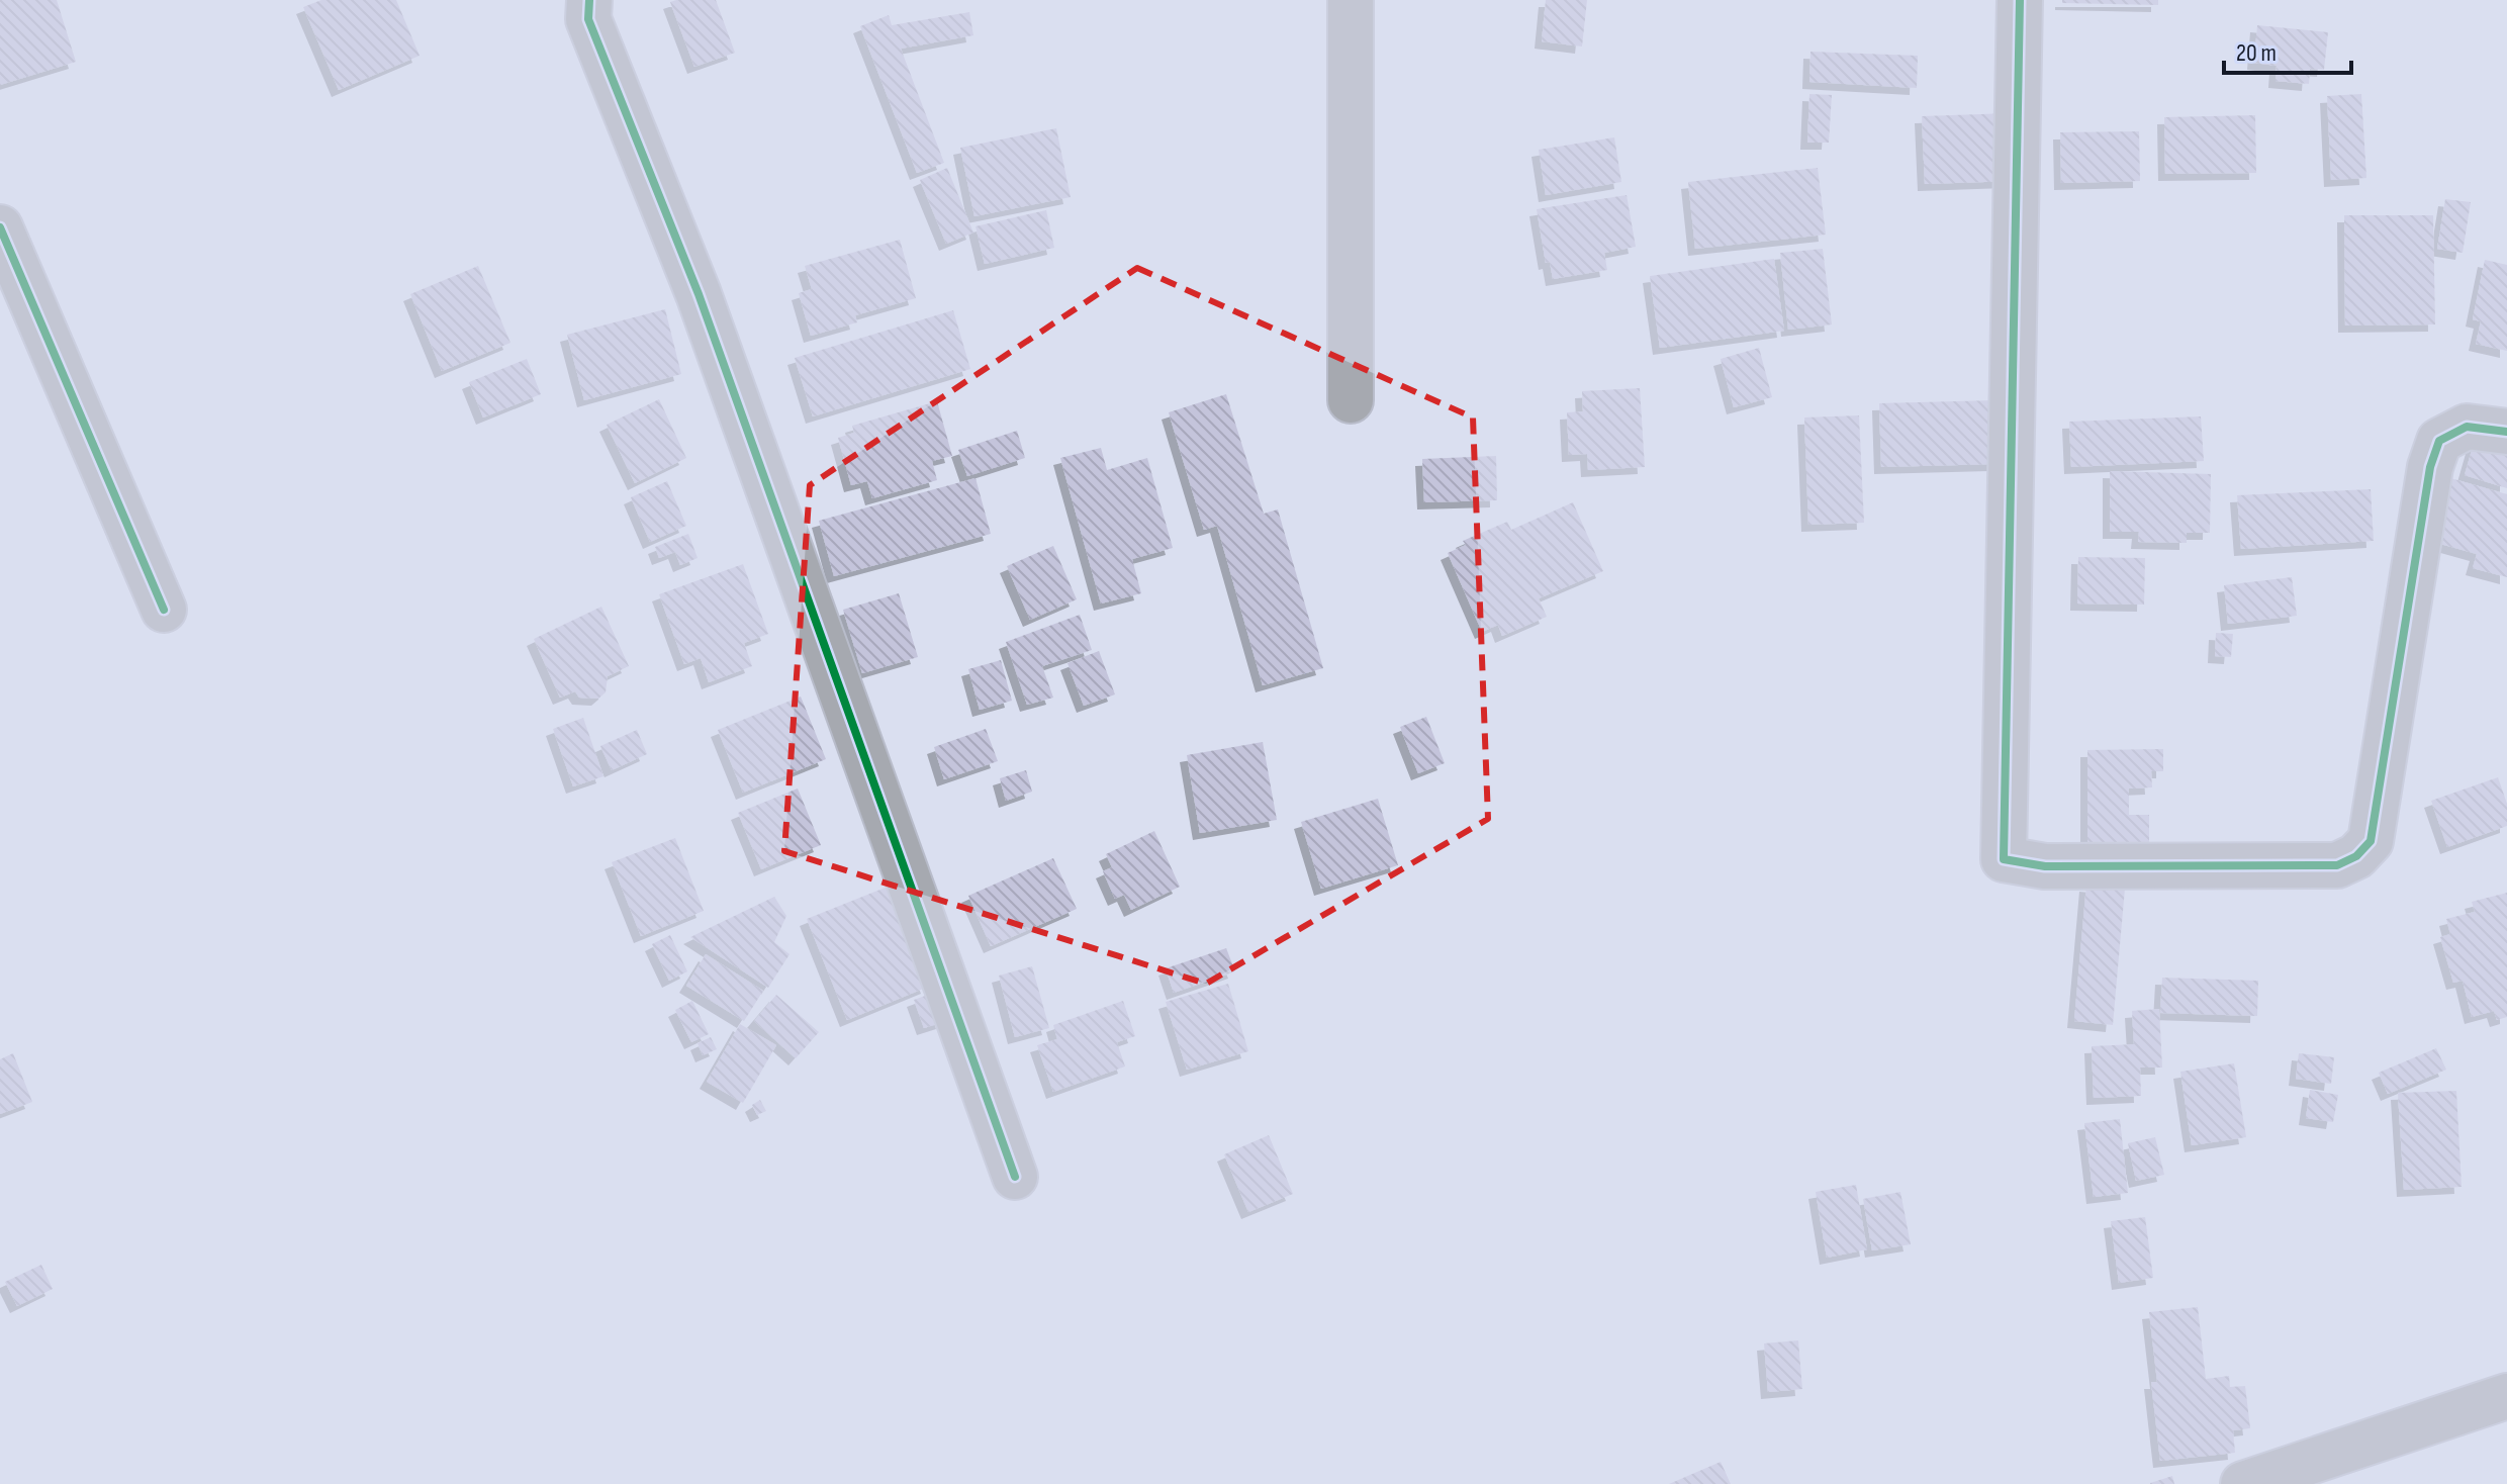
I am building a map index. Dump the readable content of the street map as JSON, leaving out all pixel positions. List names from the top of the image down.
{
  "scale_bar": "20 m"
}
